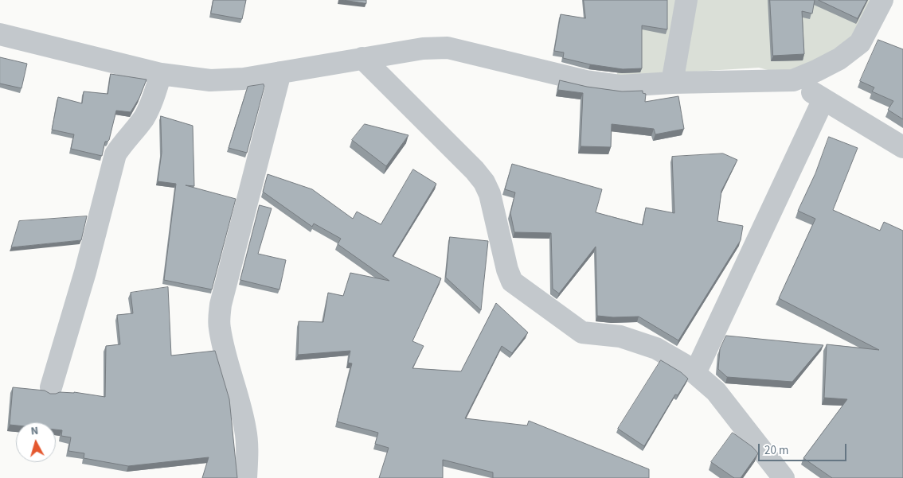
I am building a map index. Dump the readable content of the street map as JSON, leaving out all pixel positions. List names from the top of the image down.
{
  "scale_bar": "20 m",
  "north": "top"
}
